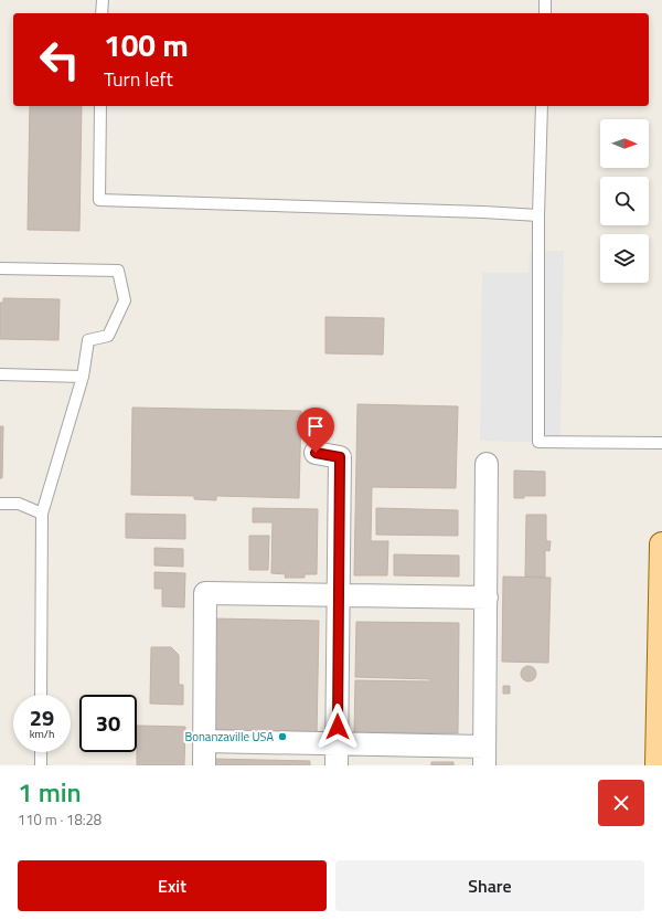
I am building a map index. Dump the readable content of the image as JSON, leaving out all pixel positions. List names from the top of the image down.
{
  "places": ["Bonanzaville USA"],
  "north": "right",
  "page": {
    "turn": ["100 m", "Turn left"],
    "speed": "29 km/h",
    "limit": "30",
    "heading": ["1 min", "110 m · 18:28"],
    "buttons": ["Exit", "Share"]
  }
}
